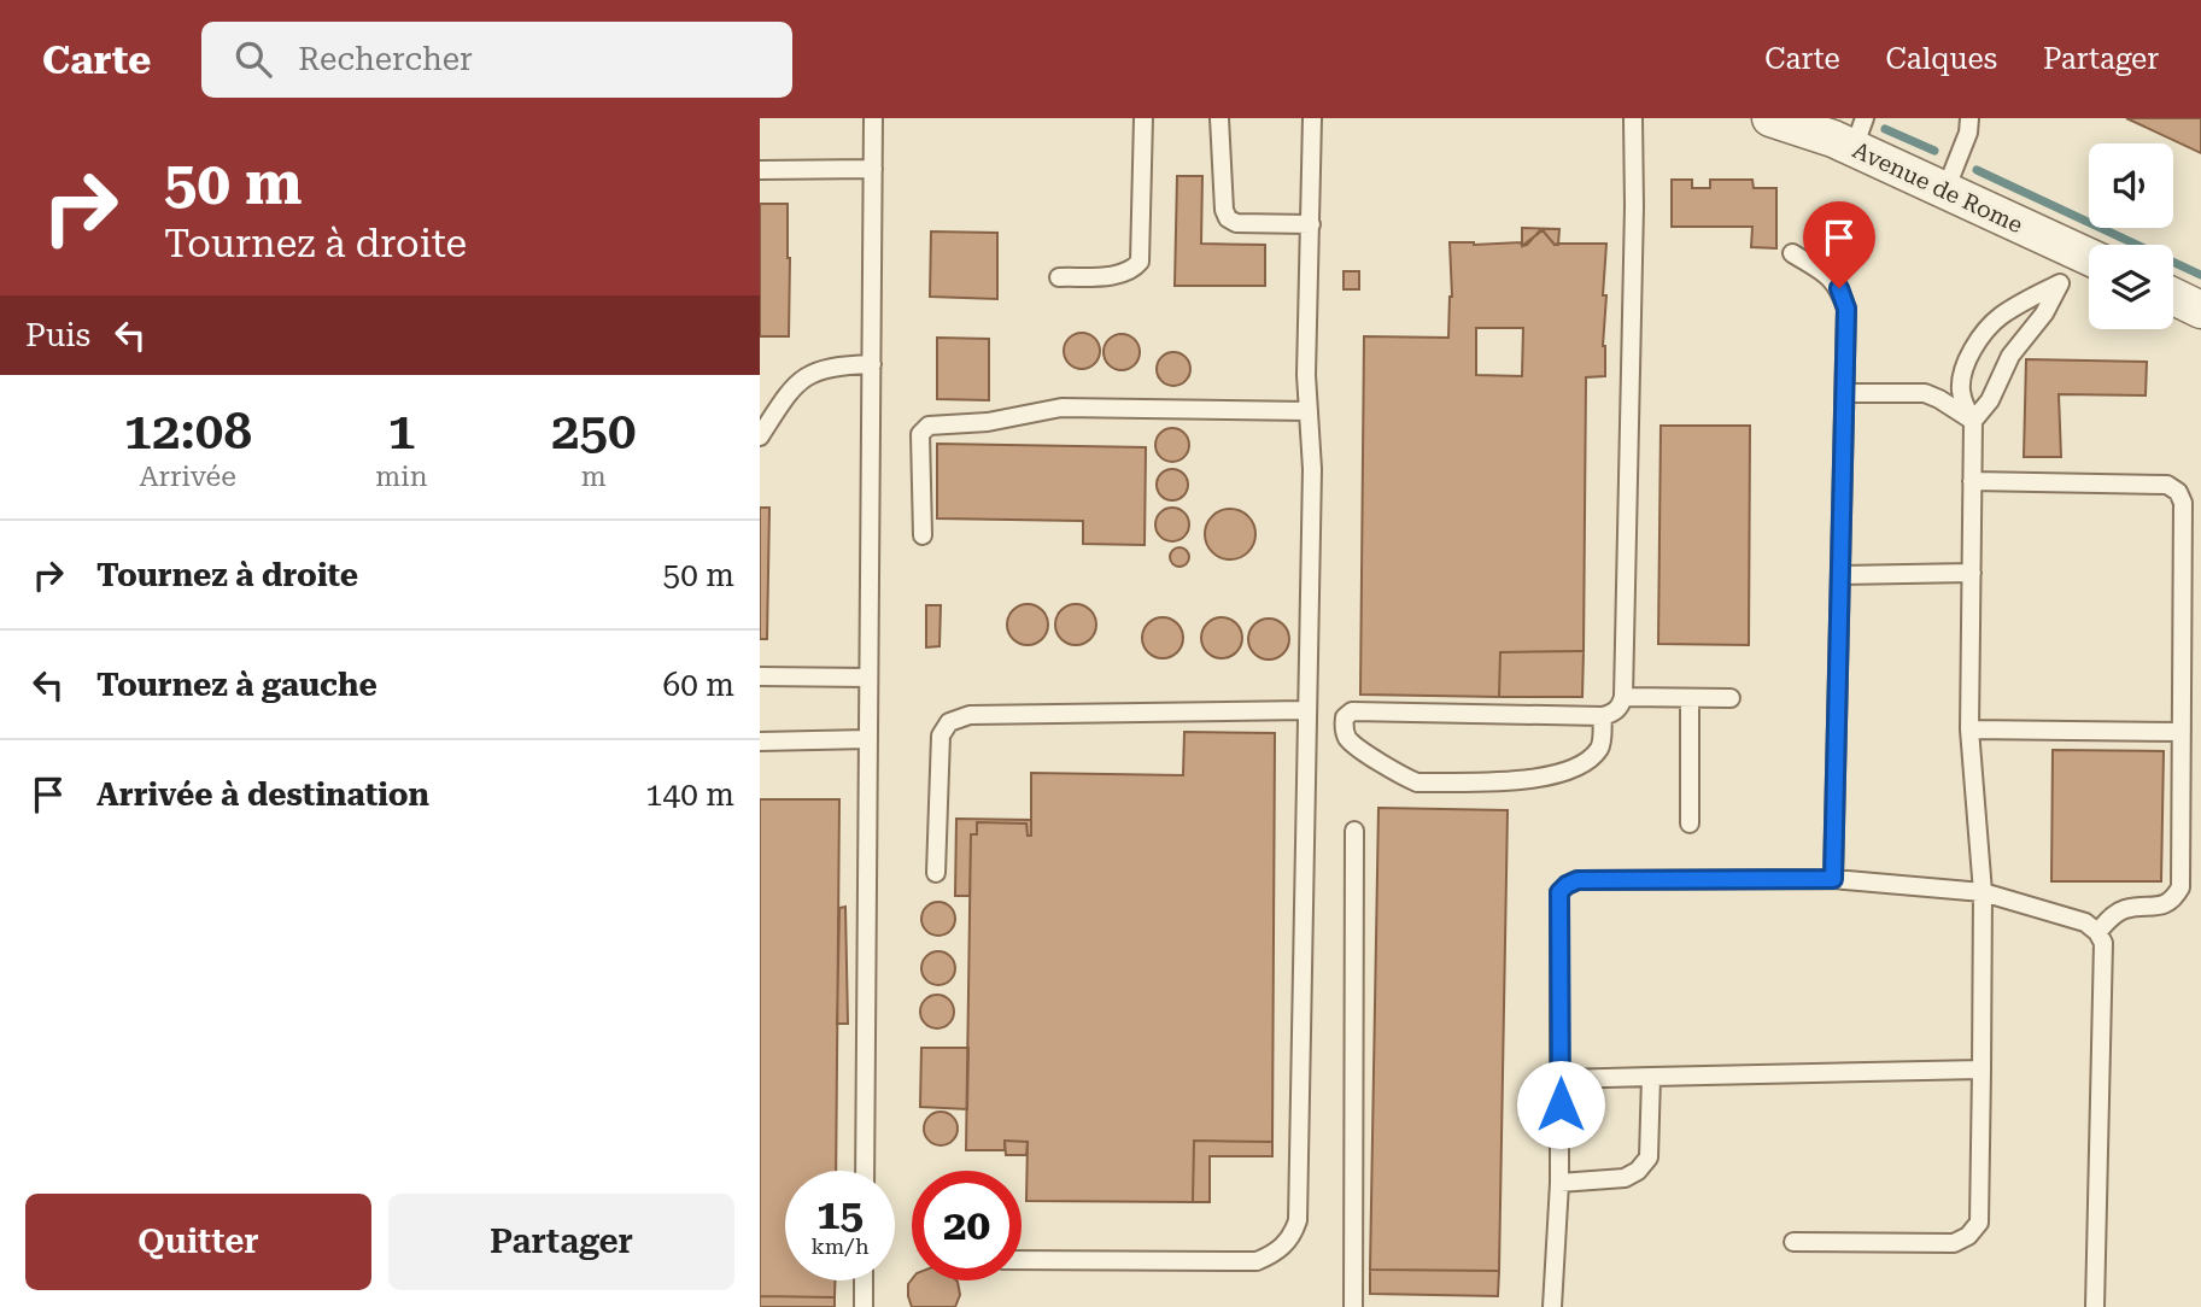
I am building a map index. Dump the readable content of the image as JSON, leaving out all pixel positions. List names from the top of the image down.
{
  "streets": {
    "street": ["Avenue de Rome"]
  },
  "page": {
    "header": "Carte",
    "search": "Rechercher",
    "nav": ["Carte", "Calques", "Partager"],
    "turn": ["50 m", "Tournez à droite"],
    "then": "Puis",
    "eta": [
      "12:08",
      "Arrivée",
      "1",
      "min",
      "250",
      "m"
    ],
    "list": [
      {
        "name": "Tournez à droite",
        "value": "50 m"
      },
      {
        "name": "Tournez à gauche",
        "value": "60 m"
      },
      {
        "name": "Arrivée à destination",
        "value": "140 m"
      }
    ],
    "speed": "15 km/h",
    "limit": "20",
    "buttons": ["Quitter", "Partager"]
  }
}
